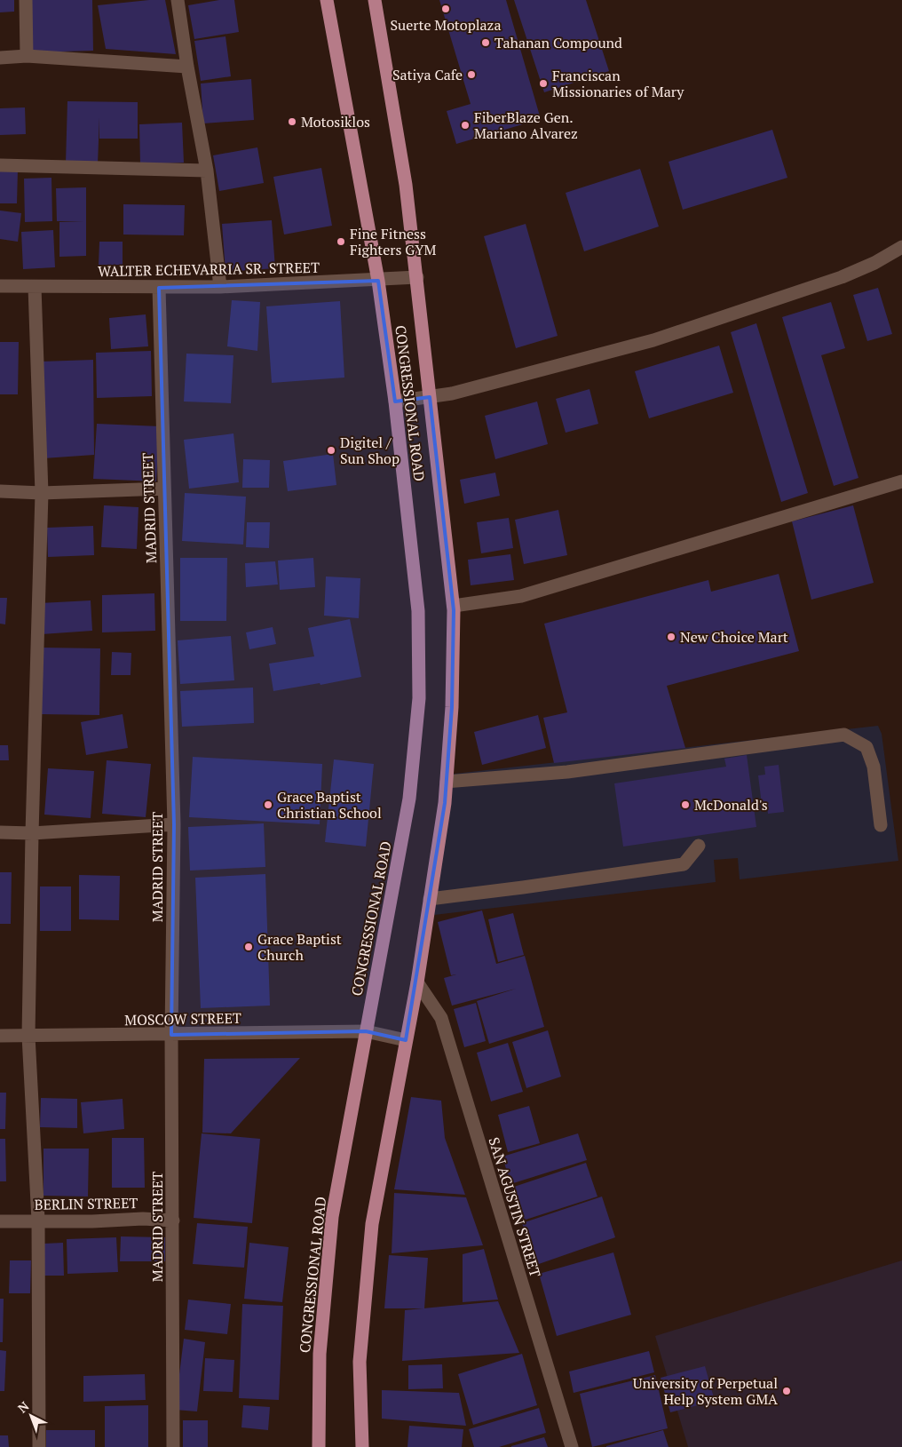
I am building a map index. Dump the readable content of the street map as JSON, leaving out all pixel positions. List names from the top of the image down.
{
  "streets": {
    "main road": ["CONGRESSIONAL ROAD"],
    "street": [
      "WALTER ECHEVARRIA SR. STREET",
      "MADRID STREET",
      "MOSCOW STREET",
      "BERLIN STREET",
      "SAN AGUSTIN STREET"
    ]
  },
  "crossings": [
    ["WALTER ECHEVARRIA SR. STREET", "CONGRESSIONAL ROAD"],
    ["WALTER ECHEVARRIA SR. STREET", "MADRID STREET"],
    ["CONGRESSIONAL ROAD", "MOSCOW STREET"],
    ["CONGRESSIONAL ROAD", "SAN AGUSTIN STREET"],
    ["MADRID STREET", "MOSCOW STREET"],
    ["MADRID STREET", "BERLIN STREET"]
  ],
  "places": [
    "Suerte Motoplaza",
    "Tahanan Compound",
    "Satiya Cafe",
    "Franciscan Missionaries of Mary",
    "Motosiklos",
    "FiberBlaze Gen. Mariano Alvarez",
    "Fine Fitness Fighters GYM",
    "Digitel / Sun Shop",
    "New Choice Mart",
    "Grace Baptist Christian School",
    "McDonald's",
    "Grace Baptist Church",
    "University of Perpetual Help System GMA"
  ],
  "north": "top left"
}
